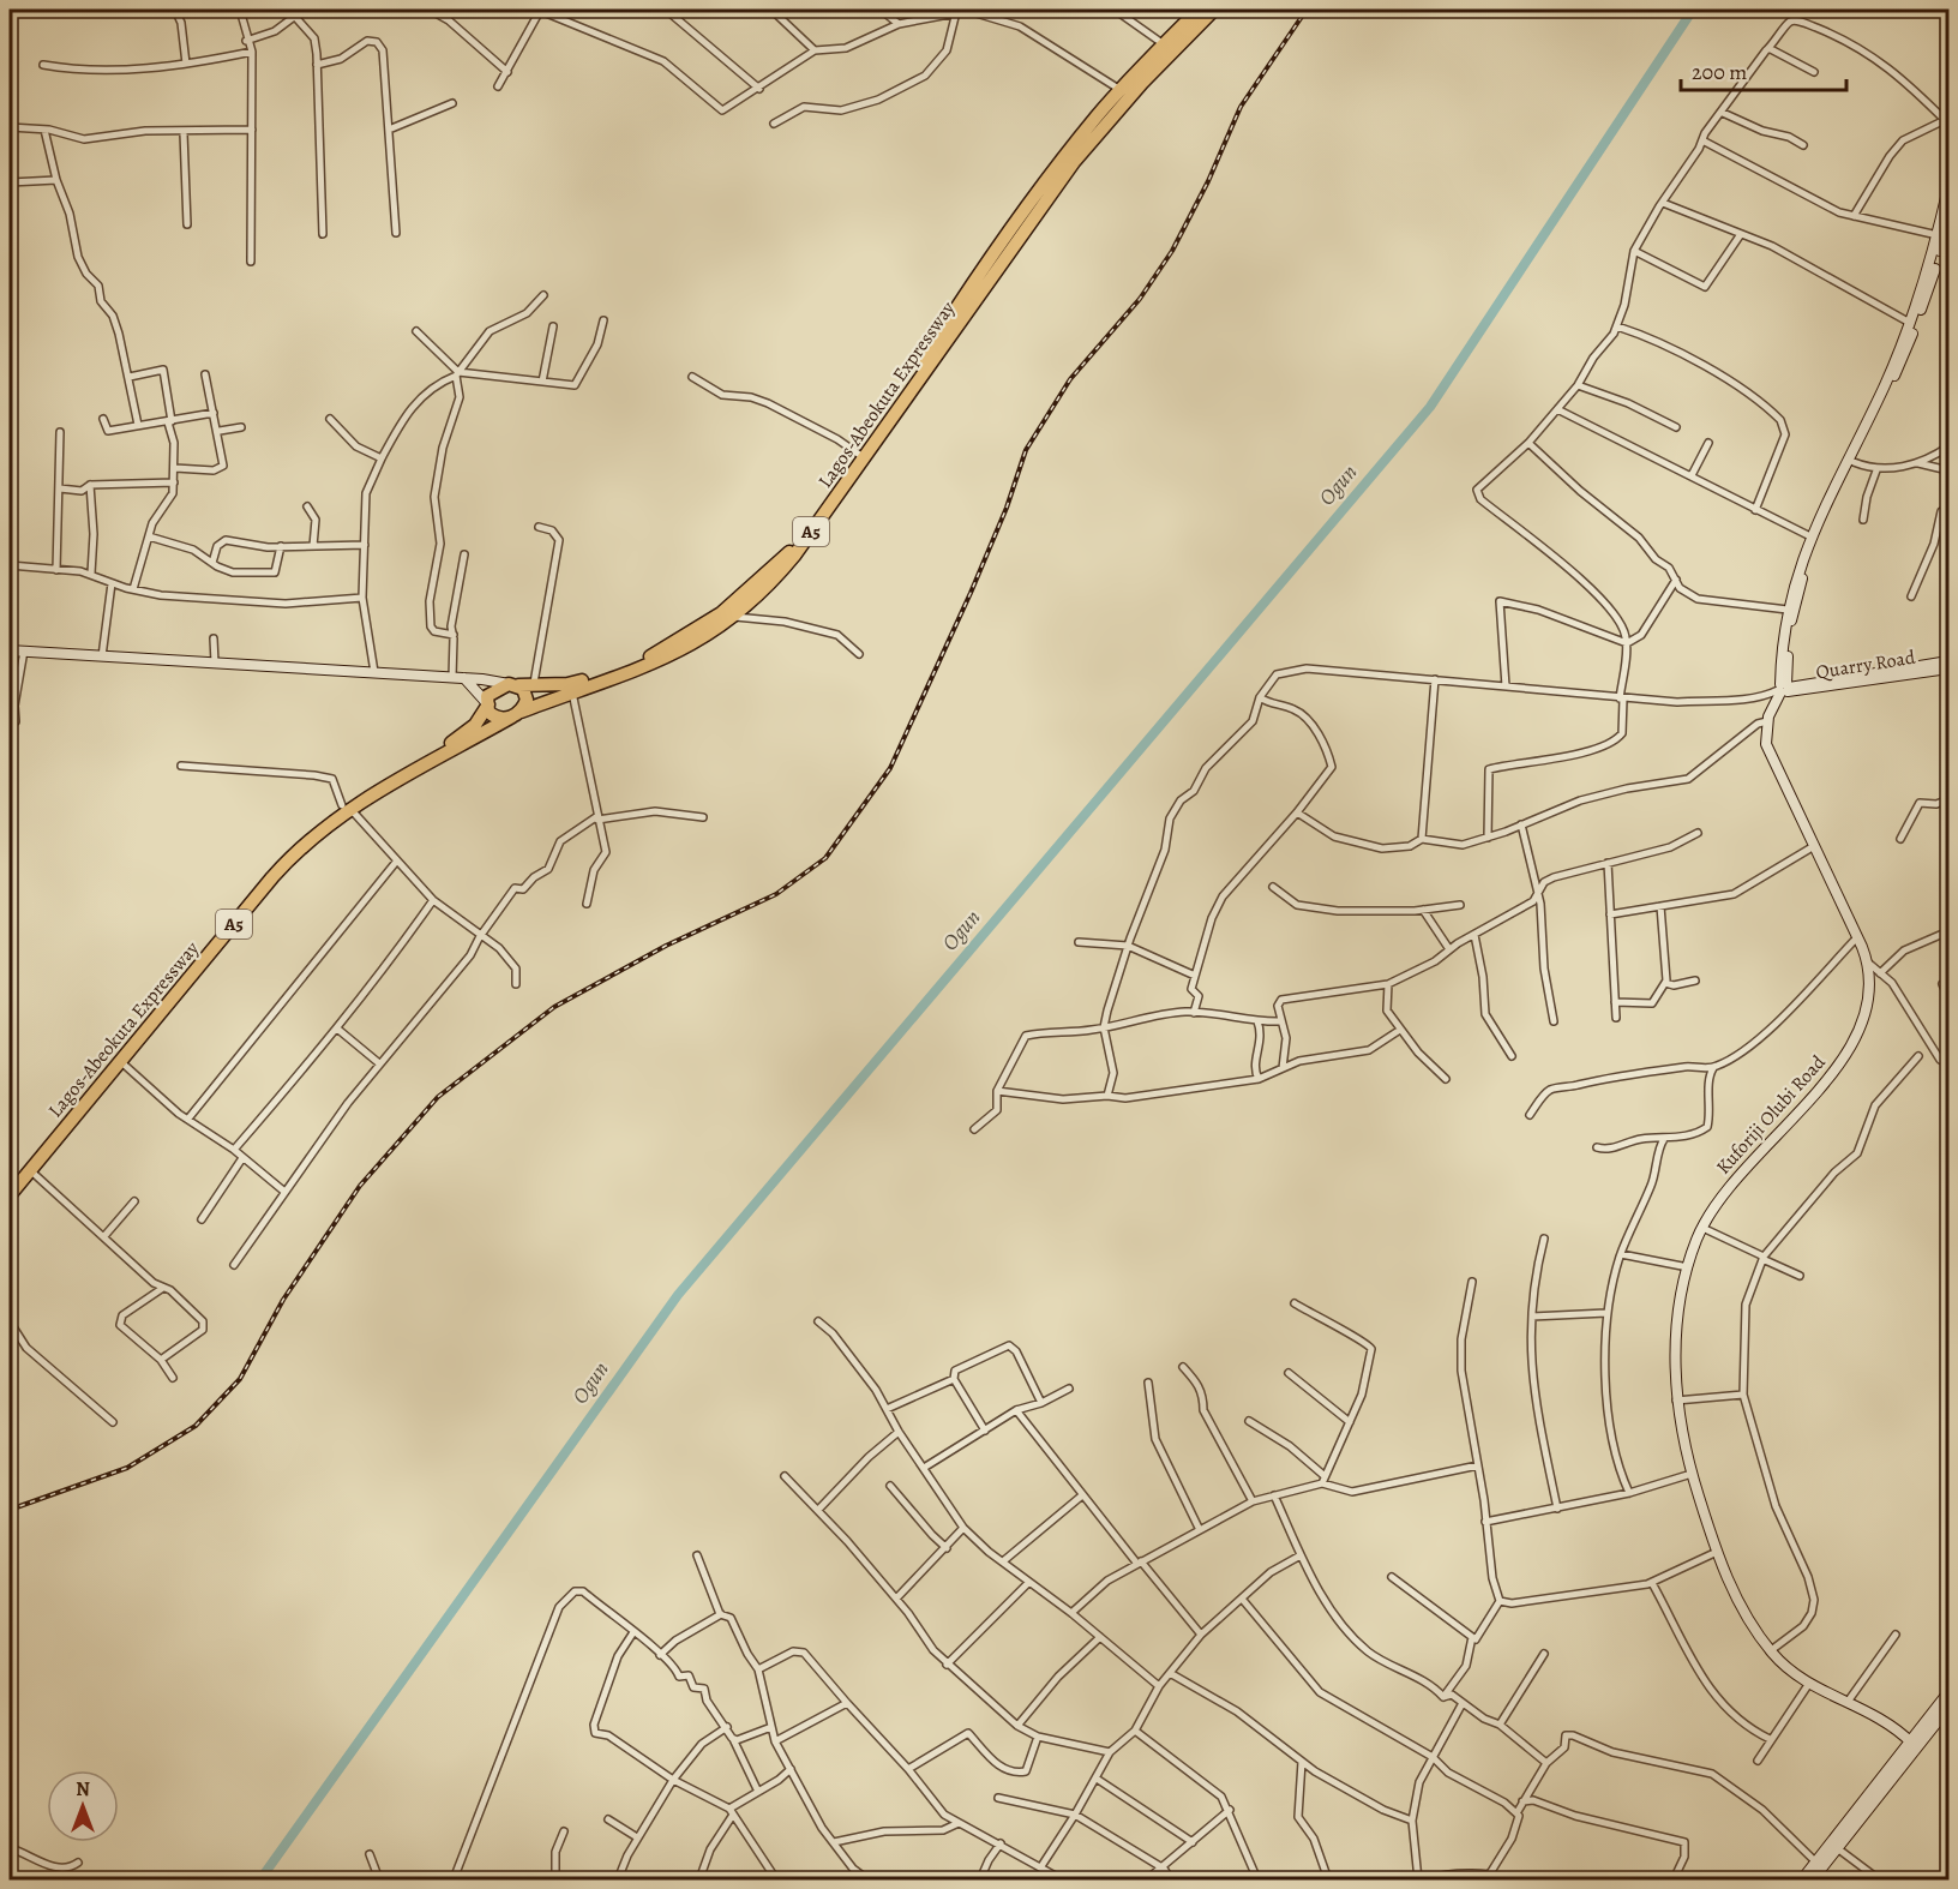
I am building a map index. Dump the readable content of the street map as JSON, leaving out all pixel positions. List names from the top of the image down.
{
  "streets": {
    "highway": ["Lagos-Abeokuta Expressway", "A5"],
    "main road": ["Quarry Road", "Kuforiji Olubi Road"]
  },
  "crossings": [
    ["Lagos-Abeokuta Expressway", "A5"]
  ],
  "water": ["Ogun"],
  "scale_bar": "200 m",
  "north": "top"
}
